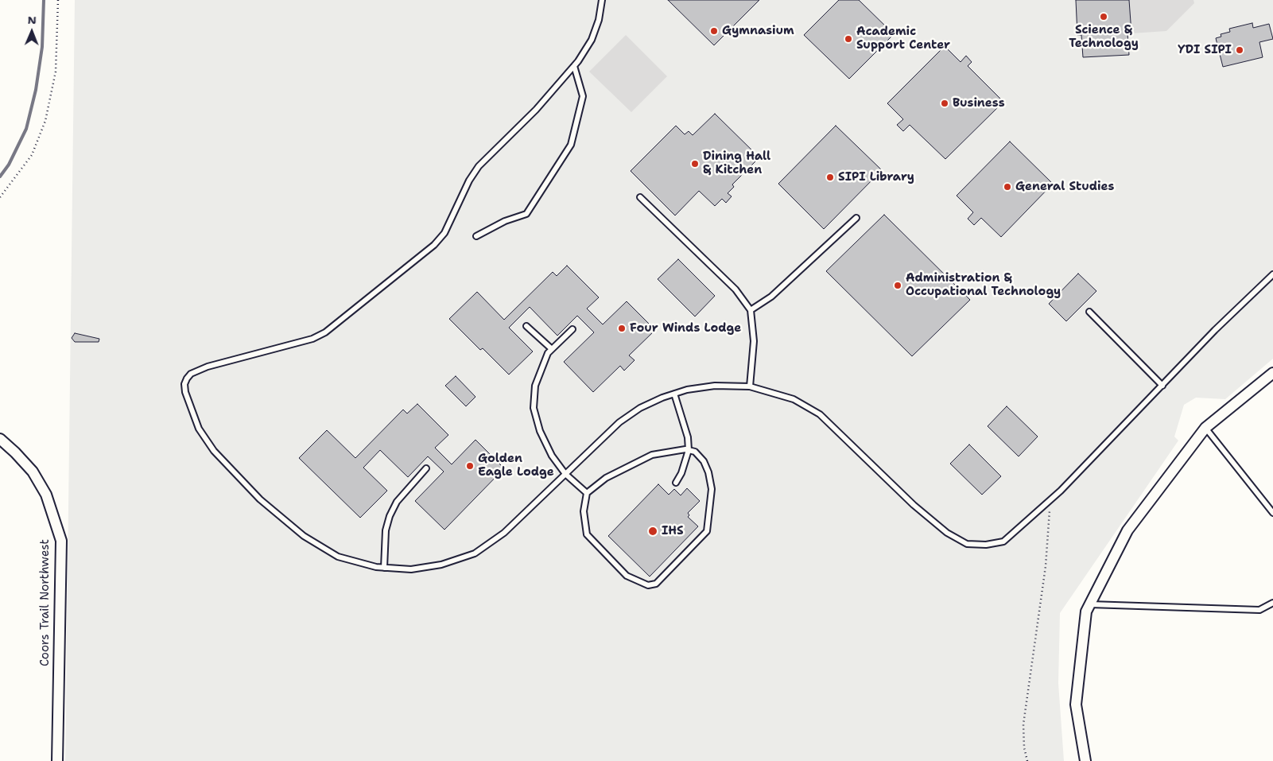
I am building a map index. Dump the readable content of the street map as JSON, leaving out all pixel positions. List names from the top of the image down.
{
  "streets": {
    "street": ["Coors Trail Northwest"]
  },
  "places": [
    "Science & Technology",
    "Gymnasium",
    "Academic Support Center",
    "YDI SIPI",
    "Business",
    "Dining Hall & Kitchen",
    "SIPI Library",
    "General Studies",
    "Administration & Occupational Technology",
    "Four Winds Lodge",
    "Golden Eagle Lodge",
    "IHS"
  ],
  "north": "top"
}
